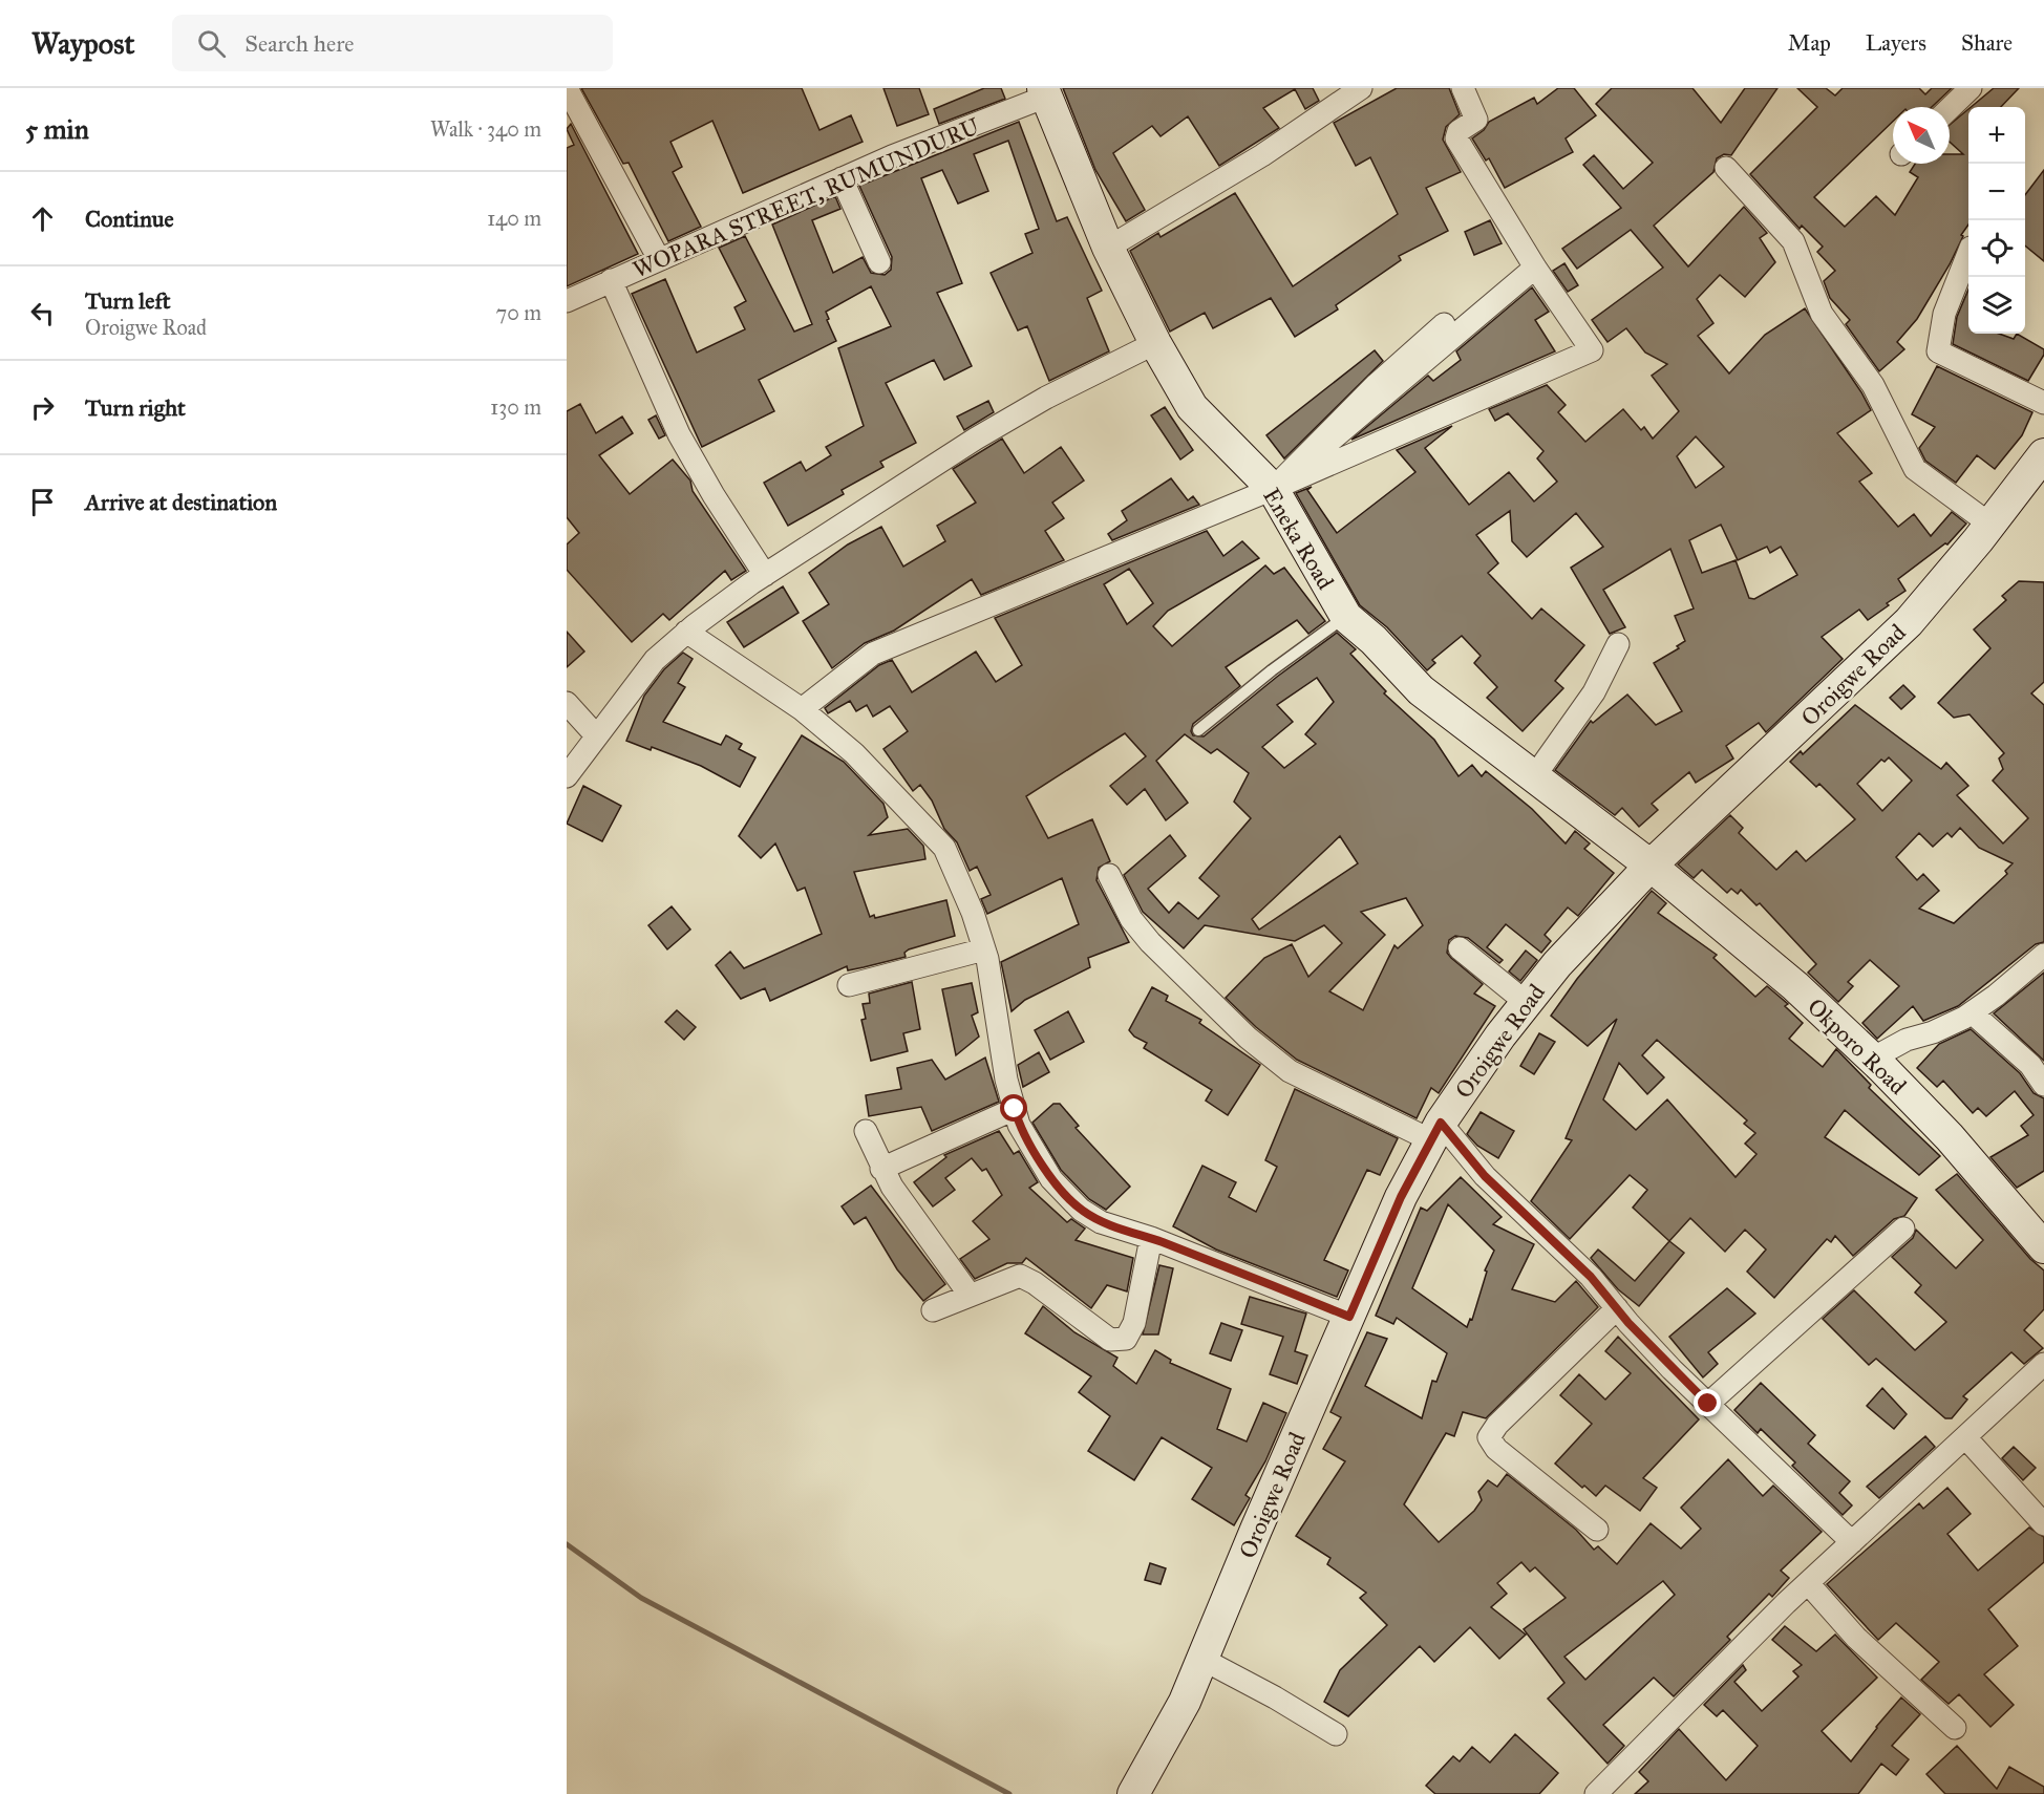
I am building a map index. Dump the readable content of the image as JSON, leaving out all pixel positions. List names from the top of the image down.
{
  "streets": {
    "street": [
      "WOPARA STREET, RUMUNDURU",
      "Eneka Road",
      "Oroigwe Road",
      "Okporo Road"
    ]
  },
  "crossings": [
    ["WOPARA STREET, RUMUNDURU", "Eneka Road"],
    ["Eneka Road", "Oroigwe Road"],
    ["Eneka Road", "Okporo Road"],
    ["Oroigwe Road", "Okporo Road"]
  ],
  "north": "top left",
  "page": {
    "header": "Waypost",
    "search": "Search here",
    "nav": ["Map", "Layers", "Share"],
    "heading": ["5 min", "Walk · 340 m"],
    "map_buttons": ["+", "−"],
    "list": [
      ["Continue", "140 m"],
      ["Turn left", "Oroigwe Road", "70 m"],
      ["Turn right", "130 m"],
      "Arrive at destination"
    ]
  }
}
